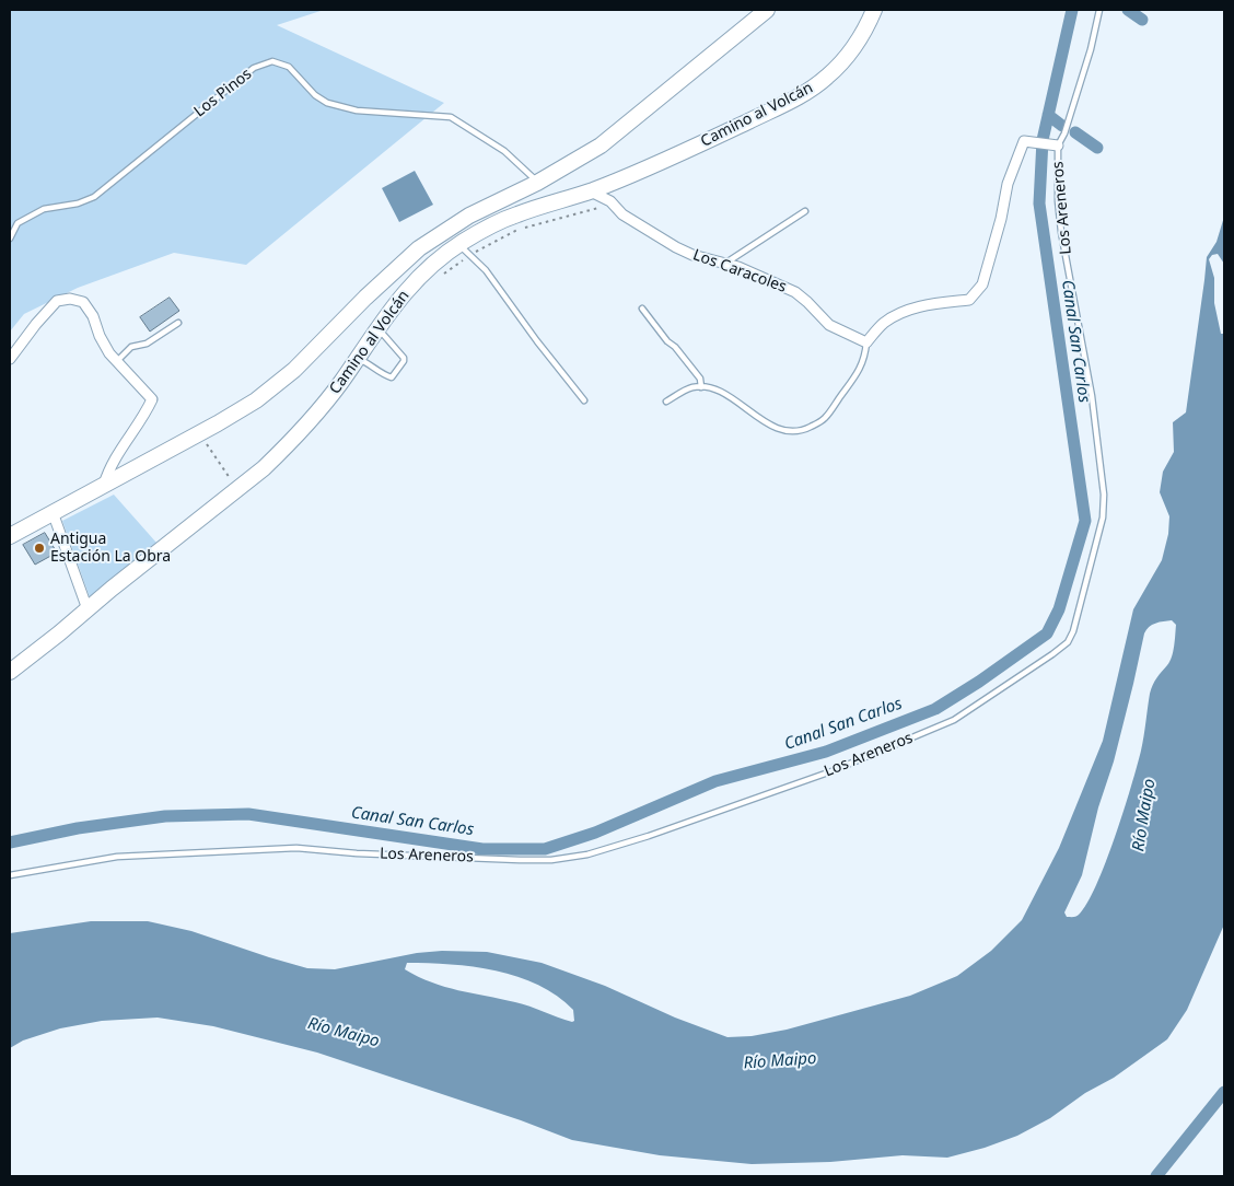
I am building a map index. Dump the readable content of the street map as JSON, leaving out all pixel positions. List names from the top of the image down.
{
  "streets": {
    "main road": ["Camino al Volcán"],
    "street": ["Los Caracoles"],
    "lane": ["Los Pinos", "Los Areneros"]
  },
  "crossings": [
    ["Los Pinos", "Camino al Volcán"],
    ["Camino al Volcán", "Los Caracoles"]
  ],
  "water": ["Canal San Carlos", "Río Maipo"],
  "places": ["Antigua Estación La Obra"]
}
